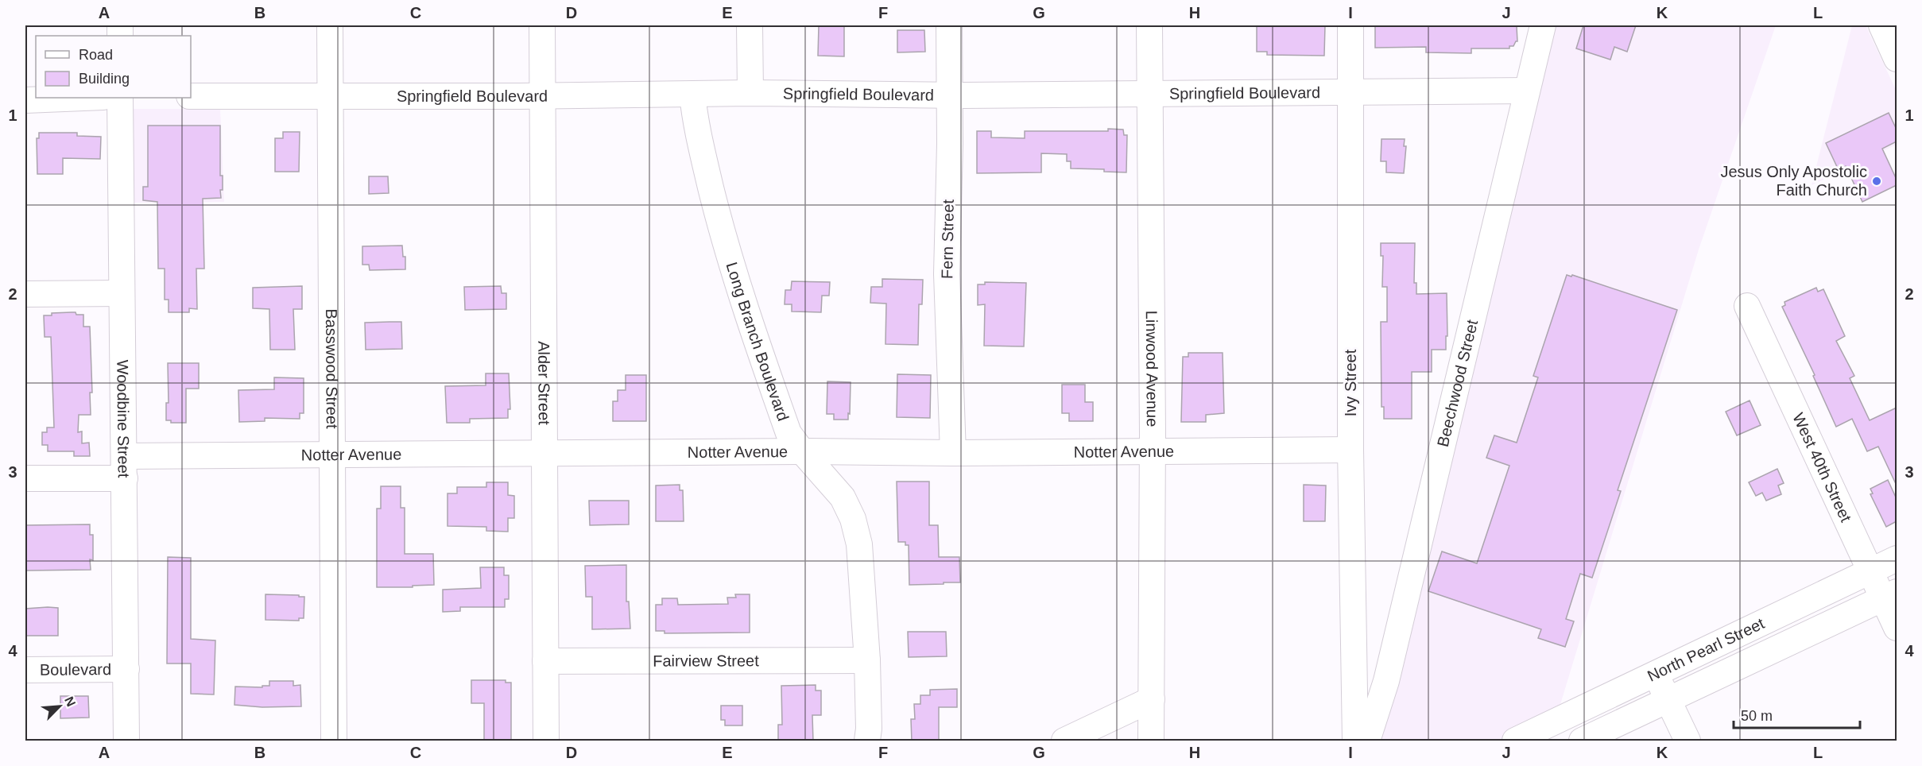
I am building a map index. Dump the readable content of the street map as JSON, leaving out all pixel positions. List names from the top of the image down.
{
  "streets": {
    "street": [
      "Springfield Boulevard",
      "Fern Street",
      "Long Branch Boulevard",
      "Basswood Street",
      "Linwood Avenue",
      "Alder Street",
      "Ivy Street",
      "Beechwood Street",
      "Woodbine Street",
      "Notter Avenue",
      "West 40th Street",
      "North Pearl Street",
      "Fairview Street",
      "Boulevard"
    ]
  },
  "crossings": [
    ["Springfield Boulevard", "Fern Street"],
    ["Springfield Boulevard", "Long Branch Boulevard"],
    ["Springfield Boulevard", "Basswood Street"],
    ["Springfield Boulevard", "Linwood Avenue"],
    ["Springfield Boulevard", "Alder Street"],
    ["Springfield Boulevard", "Ivy Street"],
    ["Springfield Boulevard", "Beechwood Street"],
    ["Fern Street", "Notter Avenue"],
    ["Long Branch Boulevard", "Notter Avenue"],
    ["Long Branch Boulevard", "Fairview Street"],
    ["Basswood Street", "Notter Avenue"],
    ["Linwood Avenue", "Notter Avenue"],
    ["Alder Street", "Notter Avenue"],
    ["Alder Street", "Fairview Street"],
    ["Ivy Street", "Notter Avenue"],
    ["Woodbine Street", "Notter Avenue"],
    ["Woodbine Street", "Boulevard"],
    ["West 40th Street", "North Pearl Street"]
  ],
  "places": ["Jesus Only Apostolic Faith Church"],
  "legend": ["Road", "Building"],
  "scale_bar": "50 m",
  "north": "top right",
  "grid": {
    "columns": [
      "A",
      "B",
      "C",
      "D",
      "E",
      "F",
      "G",
      "H",
      "I",
      "J",
      "K",
      "L"
    ],
    "rows": [
      "1",
      "2",
      "3",
      "4"
    ]
  }
}
